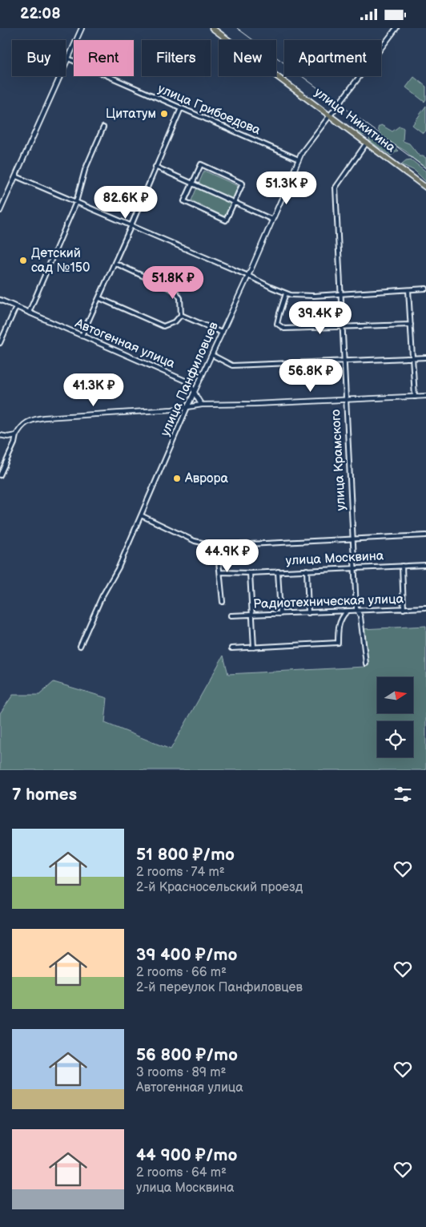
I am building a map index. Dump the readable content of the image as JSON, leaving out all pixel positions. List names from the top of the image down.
{
  "streets": {
    "main road": ["улица Никитина"],
    "street": [
      "улица Грибоедова",
      "Автогенная улица",
      "улица Панфиловцев",
      "улица Крамского",
      "улица Москвина",
      "Радиотехническая улица"
    ]
  },
  "crossings": [
    ["улица Грибоедова", "улица Панфиловцев"],
    ["улица Никитина", "улица Панфиловцев"],
    ["улица Никитина", "улица Крамского"],
    ["Автогенная улица", "улица Панфиловцев"],
    ["улица Крамского", "улица Москвина"],
    ["улица Крамского", "Радиотехническая улица"]
  ],
  "places": ["Цитатум", "Детский сад №150", "Аврора"],
  "north": "right",
  "page": {
    "status": "22:08",
    "chip": [
      "Buy",
      "Rent",
      "Filters",
      "New",
      "Apartment"
    ],
    "price": [
      "51.3K ₽",
      "82.6K ₽",
      "51.8K ₽",
      "39.4K ₽",
      "56.8K ₽",
      "41.3K ₽",
      "44.9K ₽"
    ],
    "heading": "7 homes",
    "list": [
      {
        "name": "51 800 ₽/mo",
        "note": "2 rooms · 74 m² · 2-й Красносельский проезд"
      },
      {
        "name": "39 400 ₽/mo",
        "note": "2 rooms · 66 m² · 2-й переулок Панфиловцев"
      },
      {
        "name": "56 800 ₽/mo",
        "note": "3 rooms · 89 m² · Автогенная улица"
      },
      {
        "name": "44 900 ₽/mo",
        "note": "2 rooms · 64 m² · улица Москвина"
      }
    ]
  }
}
